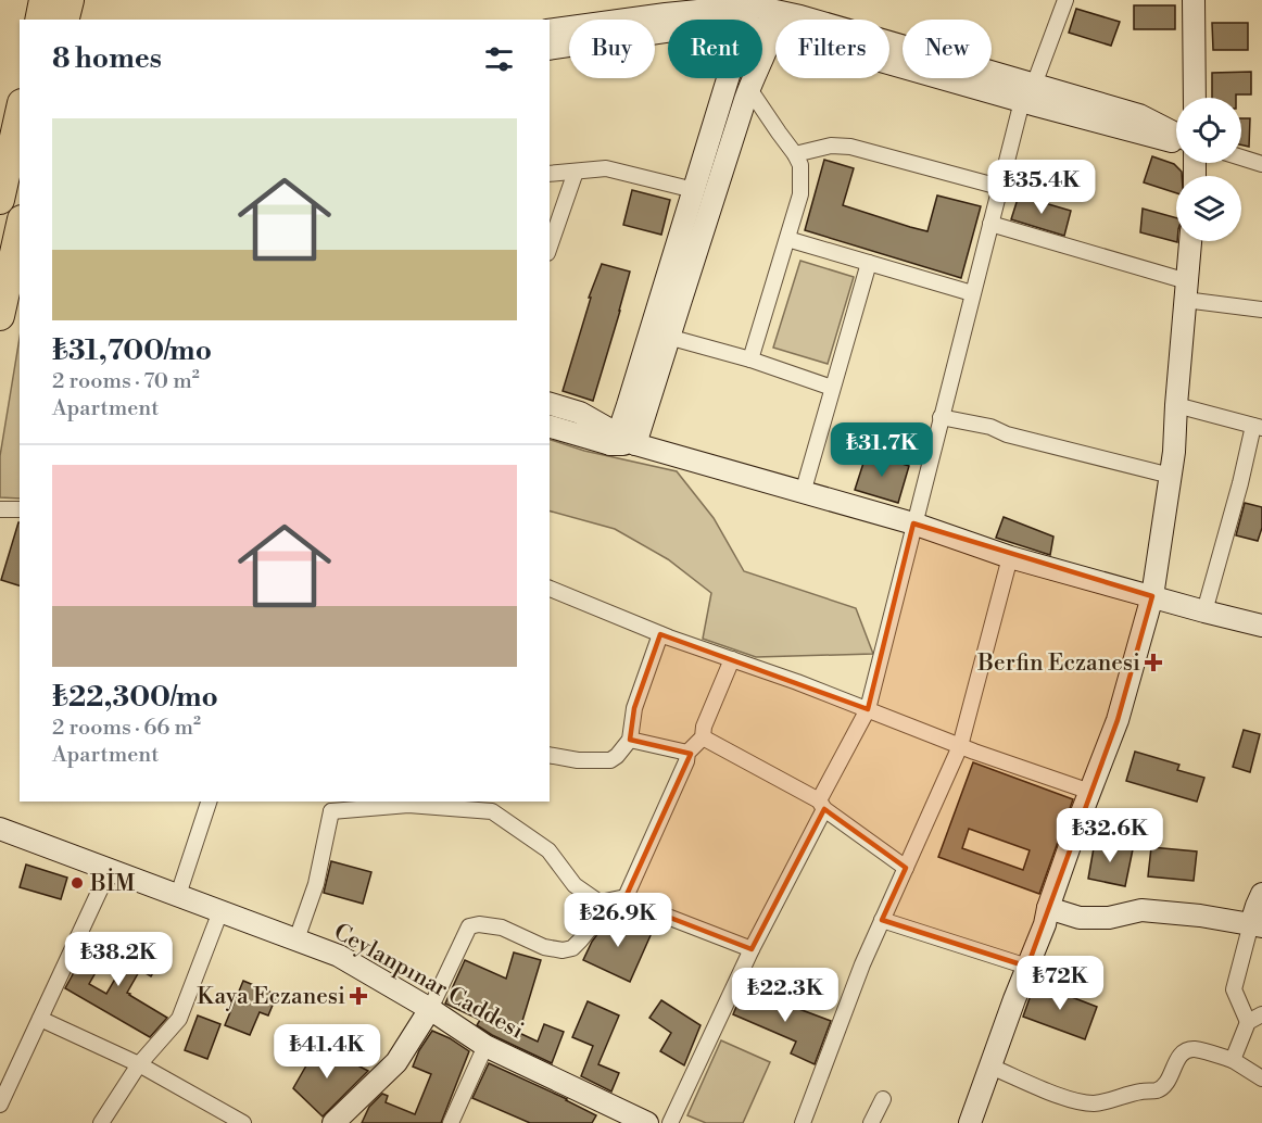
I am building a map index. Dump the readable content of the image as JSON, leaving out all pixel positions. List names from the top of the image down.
{
  "streets": {
    "street": ["Ceylanpınar Caddesi"]
  },
  "places": {
    "health": ["Berfin Eczanesi", "Kaya Eczanesi"],
    "other": ["BİM"]
  },
  "page": {
    "chip": [
      "Buy",
      "Rent",
      "Filters",
      "New"
    ],
    "heading": "8 homes",
    "list": [
      {
        "name": "₺31,700/mo",
        "note": "2 rooms · 70 m² · Apartment"
      },
      {
        "name": "₺22,300/mo",
        "note": "2 rooms · 66 m² · Apartment"
      }
    ],
    "price": [
      "₺35.4K",
      "₺31.7K",
      "₺32.6K",
      "₺26.9K",
      "₺38.2K",
      "₺72K",
      "₺22.3K",
      "₺41.4K"
    ]
  }
}
